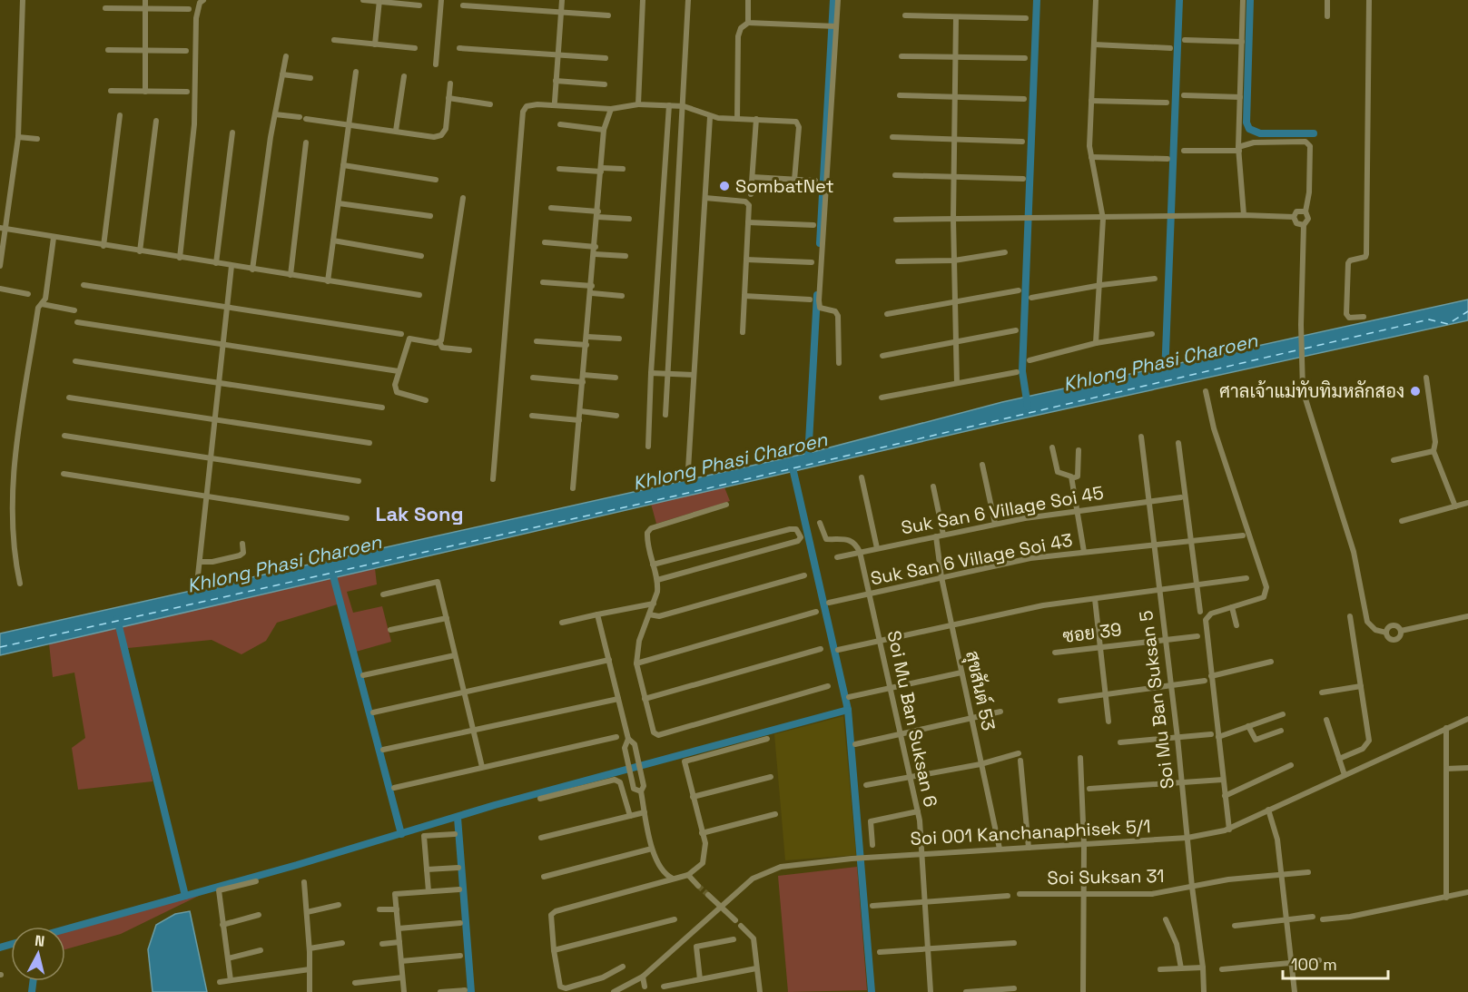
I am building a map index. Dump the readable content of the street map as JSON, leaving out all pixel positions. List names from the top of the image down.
{
  "streets": {
    "street": [
      "Suk San 6 Village Soi 45",
      "Suk San 6 Village Soi 43",
      "ซอย 39",
      "สุขสันต์ 53",
      "Soi Mu Ban Suksan 5",
      "Soi Mu Ban Suksan 6",
      "Soi 001 Kanchanaphisek 5/1",
      "Soi Suksan 31"
    ]
  },
  "crossings": [
    ["Suk San 6 Village Soi 45", "สุขสันต์ 53"],
    ["Suk San 6 Village Soi 45", "Soi Mu Ban Suksan 5"],
    ["Suk San 6 Village Soi 45", "Soi Mu Ban Suksan 6"],
    ["Suk San 6 Village Soi 43", "สุขสันต์ 53"],
    ["Suk San 6 Village Soi 43", "Soi Mu Ban Suksan 5"],
    ["Suk San 6 Village Soi 43", "Soi Mu Ban Suksan 6"],
    ["ซอย 39", "Soi Mu Ban Suksan 5"],
    ["สุขสันต์ 53", "Soi 001 Kanchanaphisek 5/1"],
    ["Soi Mu Ban Suksan 5", "Soi 001 Kanchanaphisek 5/1"],
    ["Soi Mu Ban Suksan 5", "Soi Suksan 31"],
    ["Soi Mu Ban Suksan 6", "Soi 001 Kanchanaphisek 5/1"]
  ],
  "districts": ["Lak Song"],
  "water": ["Khlong Phasi Charoen"],
  "places": ["SombatNet", "ศาลเจ้าแม่ทับทิมหลักสอง"],
  "scale_bar": "100 m",
  "north": "top"
}
